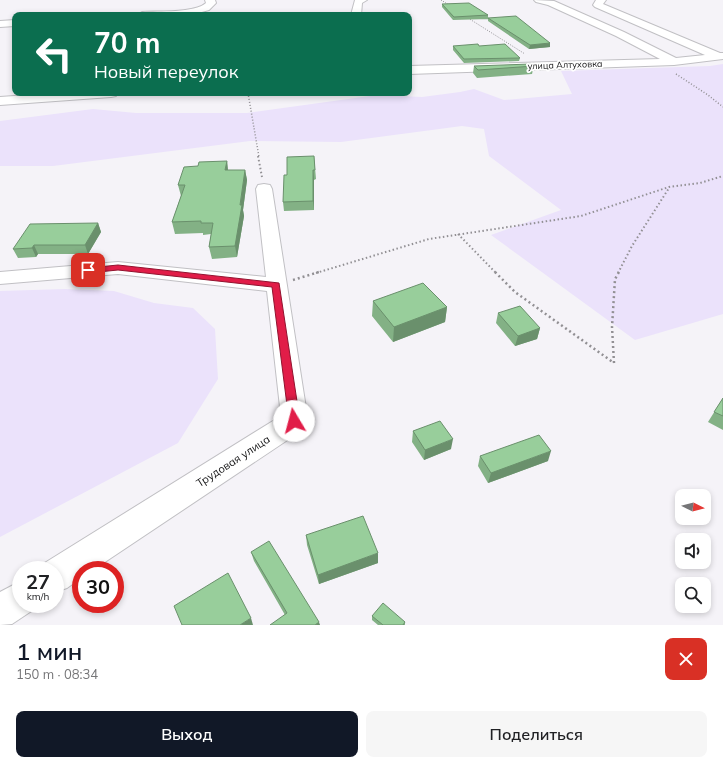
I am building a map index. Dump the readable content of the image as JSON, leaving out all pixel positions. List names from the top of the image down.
{
  "streets": {
    "street": ["улица Алтуховка", "Трудовая улица"]
  },
  "north": "right",
  "page": {
    "turn": ["70 m", "Новый переулок"],
    "speed": "27 km/h",
    "limit": "30",
    "heading": ["1 мин", "150 m · 08:34"],
    "buttons": ["Выход", "Поделиться"]
  }
}
